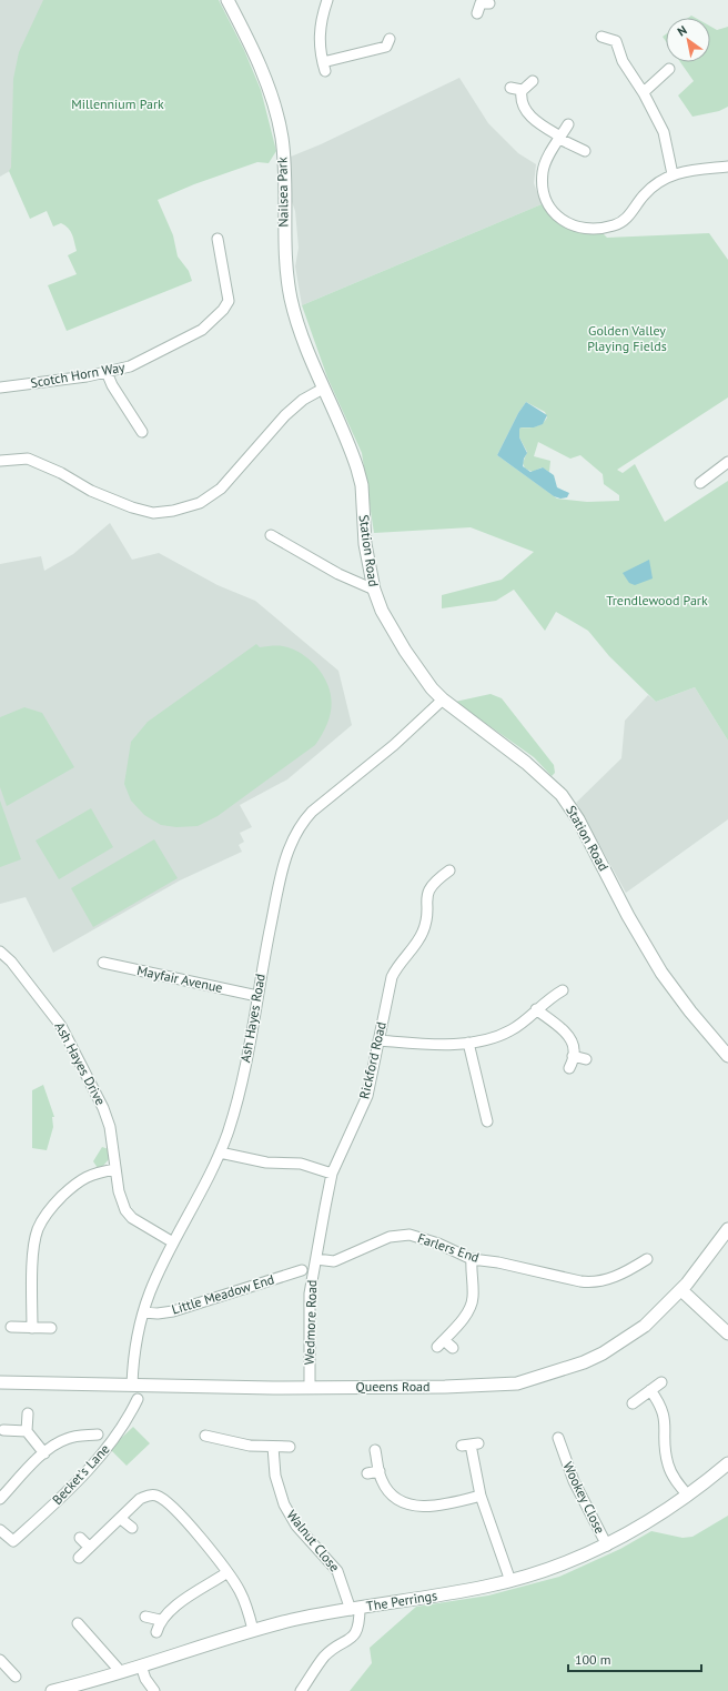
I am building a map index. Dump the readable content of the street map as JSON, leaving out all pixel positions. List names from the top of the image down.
{
  "streets": {
    "street": [
      "Nailsea Park",
      "Scotch Horn Way",
      "Station Road",
      "Mayfair Avenue",
      "Ash Hayes Road",
      "Rickford Road",
      "Ash Hayes Drive",
      "Farlers End",
      "Little Meadow End",
      "Wedmore Road",
      "Queens Road",
      "Becket's Lane",
      "Wookey Close",
      "Walnut Close",
      "The Perrings"
    ]
  },
  "crossings": [
    ["Nailsea Park", "Station Road"],
    ["Station Road", "Ash Hayes Road"],
    ["Mayfair Avenue", "Ash Hayes Road"],
    ["Ash Hayes Road", "Ash Hayes Drive"],
    ["Ash Hayes Road", "Little Meadow End"],
    ["Ash Hayes Road", "Queens Road"],
    ["Rickford Road", "Farlers End"],
    ["Rickford Road", "Wedmore Road"],
    ["Farlers End", "Wedmore Road"],
    ["Wedmore Road", "Queens Road"],
    ["Wookey Close", "The Perrings"],
    ["Walnut Close", "The Perrings"]
  ],
  "parks": ["Millennium Park", "Golden Valley Playing Fields", "Trendlewood Park"],
  "scale_bar": "100 m",
  "north": "top left"
}
